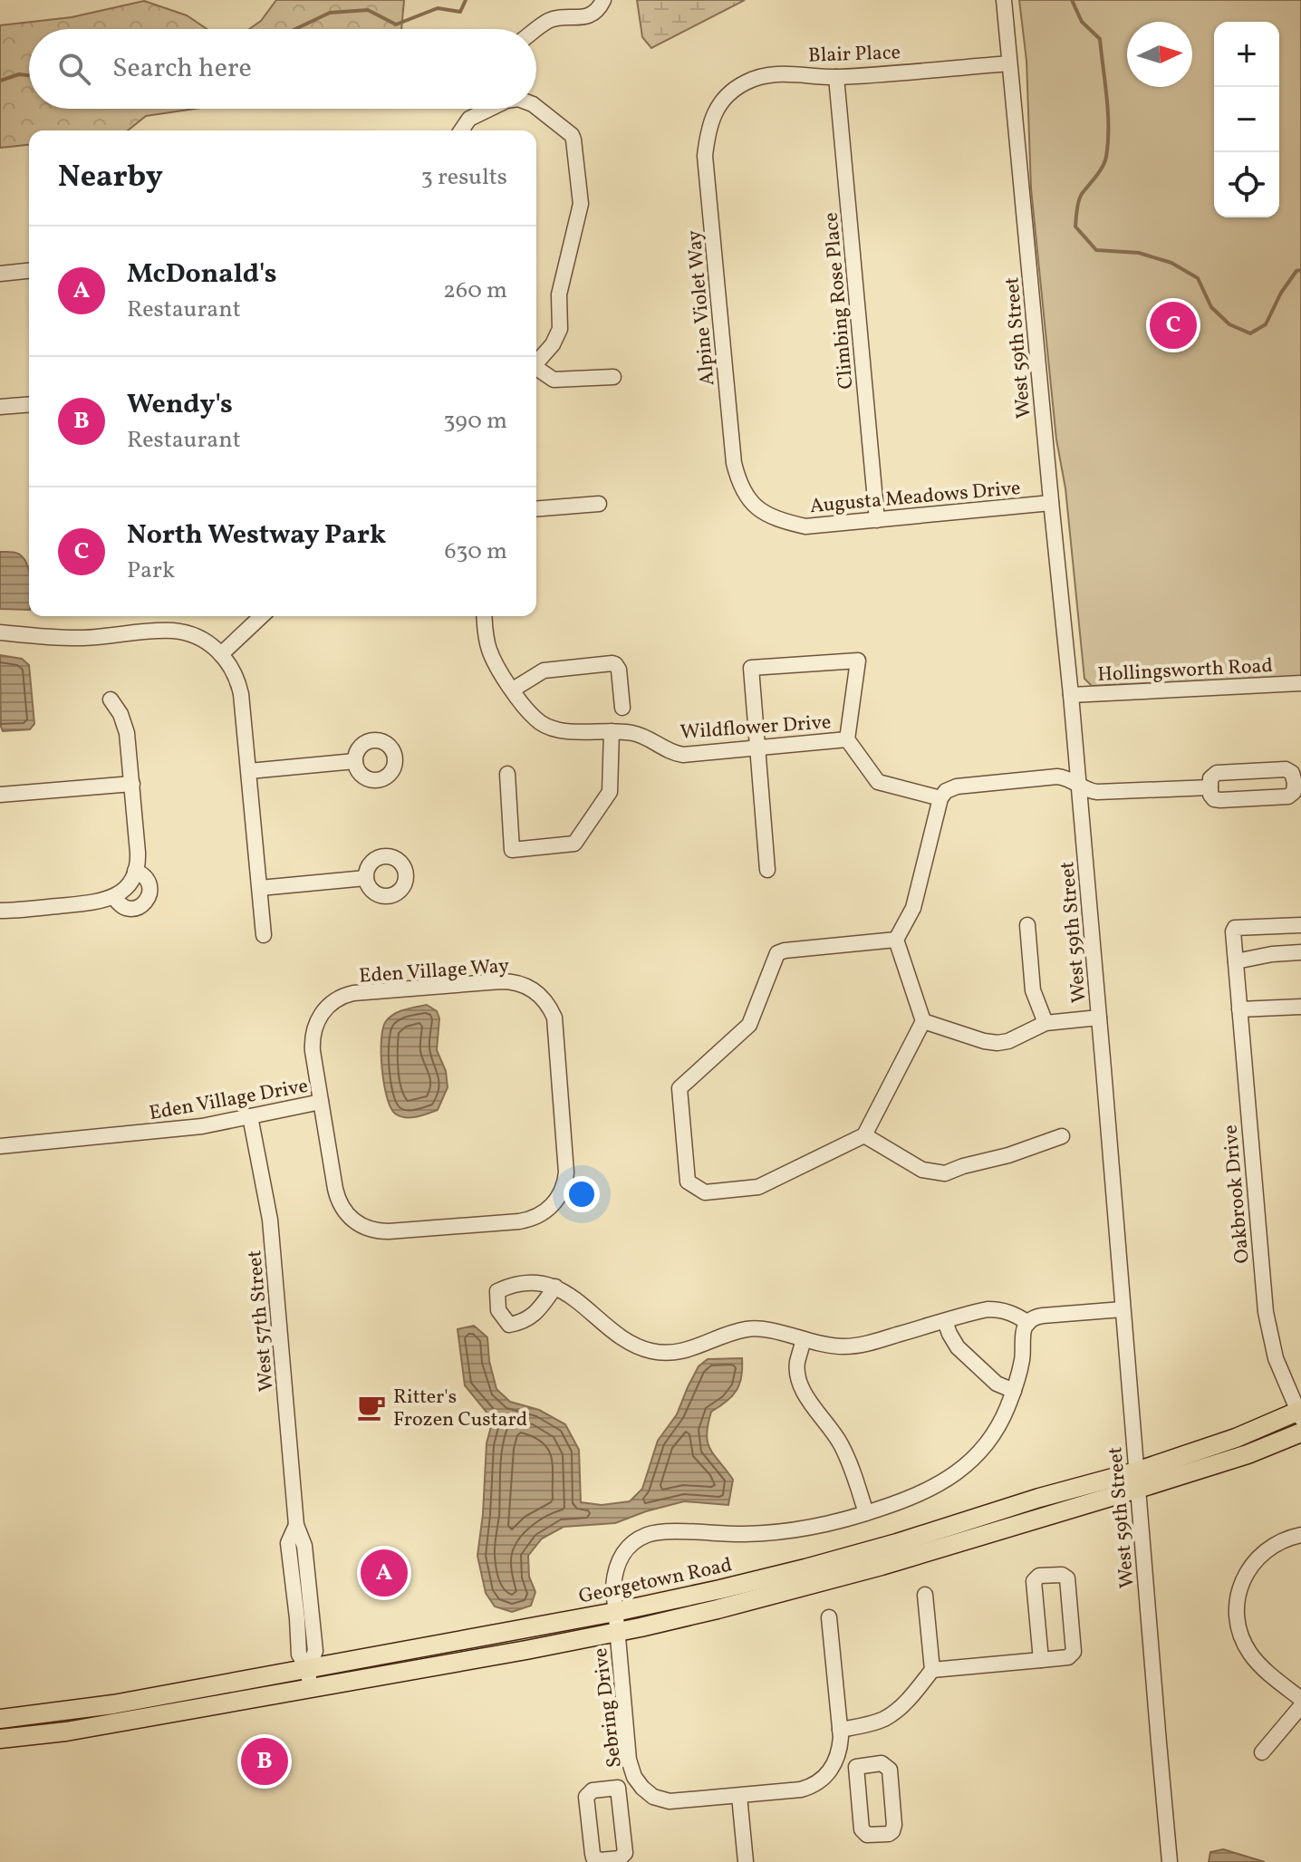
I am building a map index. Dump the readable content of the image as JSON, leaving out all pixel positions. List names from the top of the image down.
{
  "streets": {
    "main road": ["Georgetown Road"],
    "street": [
      "Blair Place",
      "Climbing Rose Place",
      "Alpine Violet Way",
      "West 59th Street",
      "Augusta Meadows Drive",
      "Hollingsworth Road",
      "Wildflower Drive",
      "Eden Village Way",
      "Eden Village Drive",
      "Oakbrook Drive",
      "West 57th Street",
      "Sebring Drive"
    ]
  },
  "crossings": [
    ["Blair Place", "Climbing Rose Place"],
    ["Blair Place", "Alpine Violet Way"],
    ["Blair Place", "West 59th Street"],
    ["Climbing Rose Place", "Augusta Meadows Drive"],
    ["Alpine Violet Way", "Augusta Meadows Drive"],
    ["West 59th Street", "Augusta Meadows Drive"],
    ["West 59th Street", "Hollingsworth Road"],
    ["West 59th Street", "Georgetown Road"],
    ["Eden Village Way", "Eden Village Drive"],
    ["Eden Village Drive", "West 57th Street"],
    ["Oakbrook Drive", "Georgetown Road"],
    ["West 57th Street", "Georgetown Road"],
    ["Georgetown Road", "Sebring Drive"]
  ],
  "places": {
    "cafe": ["Ritter's Frozen Custard"]
  },
  "north": "right",
  "page": {
    "map_buttons": ["+", "−"],
    "search": "Search here",
    "heading": ["Nearby", "3 results"],
    "list": [
      {
        "mark": "A",
        "name": "McDonald's",
        "note": "Restaurant",
        "value": "260 m"
      },
      {
        "mark": "B",
        "name": "Wendy's",
        "note": "Restaurant",
        "value": "390 m"
      },
      {
        "mark": "C",
        "name": "North Westway Park",
        "note": "Park",
        "value": "630 m"
      }
    ],
    "pins": ["C", "A", "B"]
  }
}
